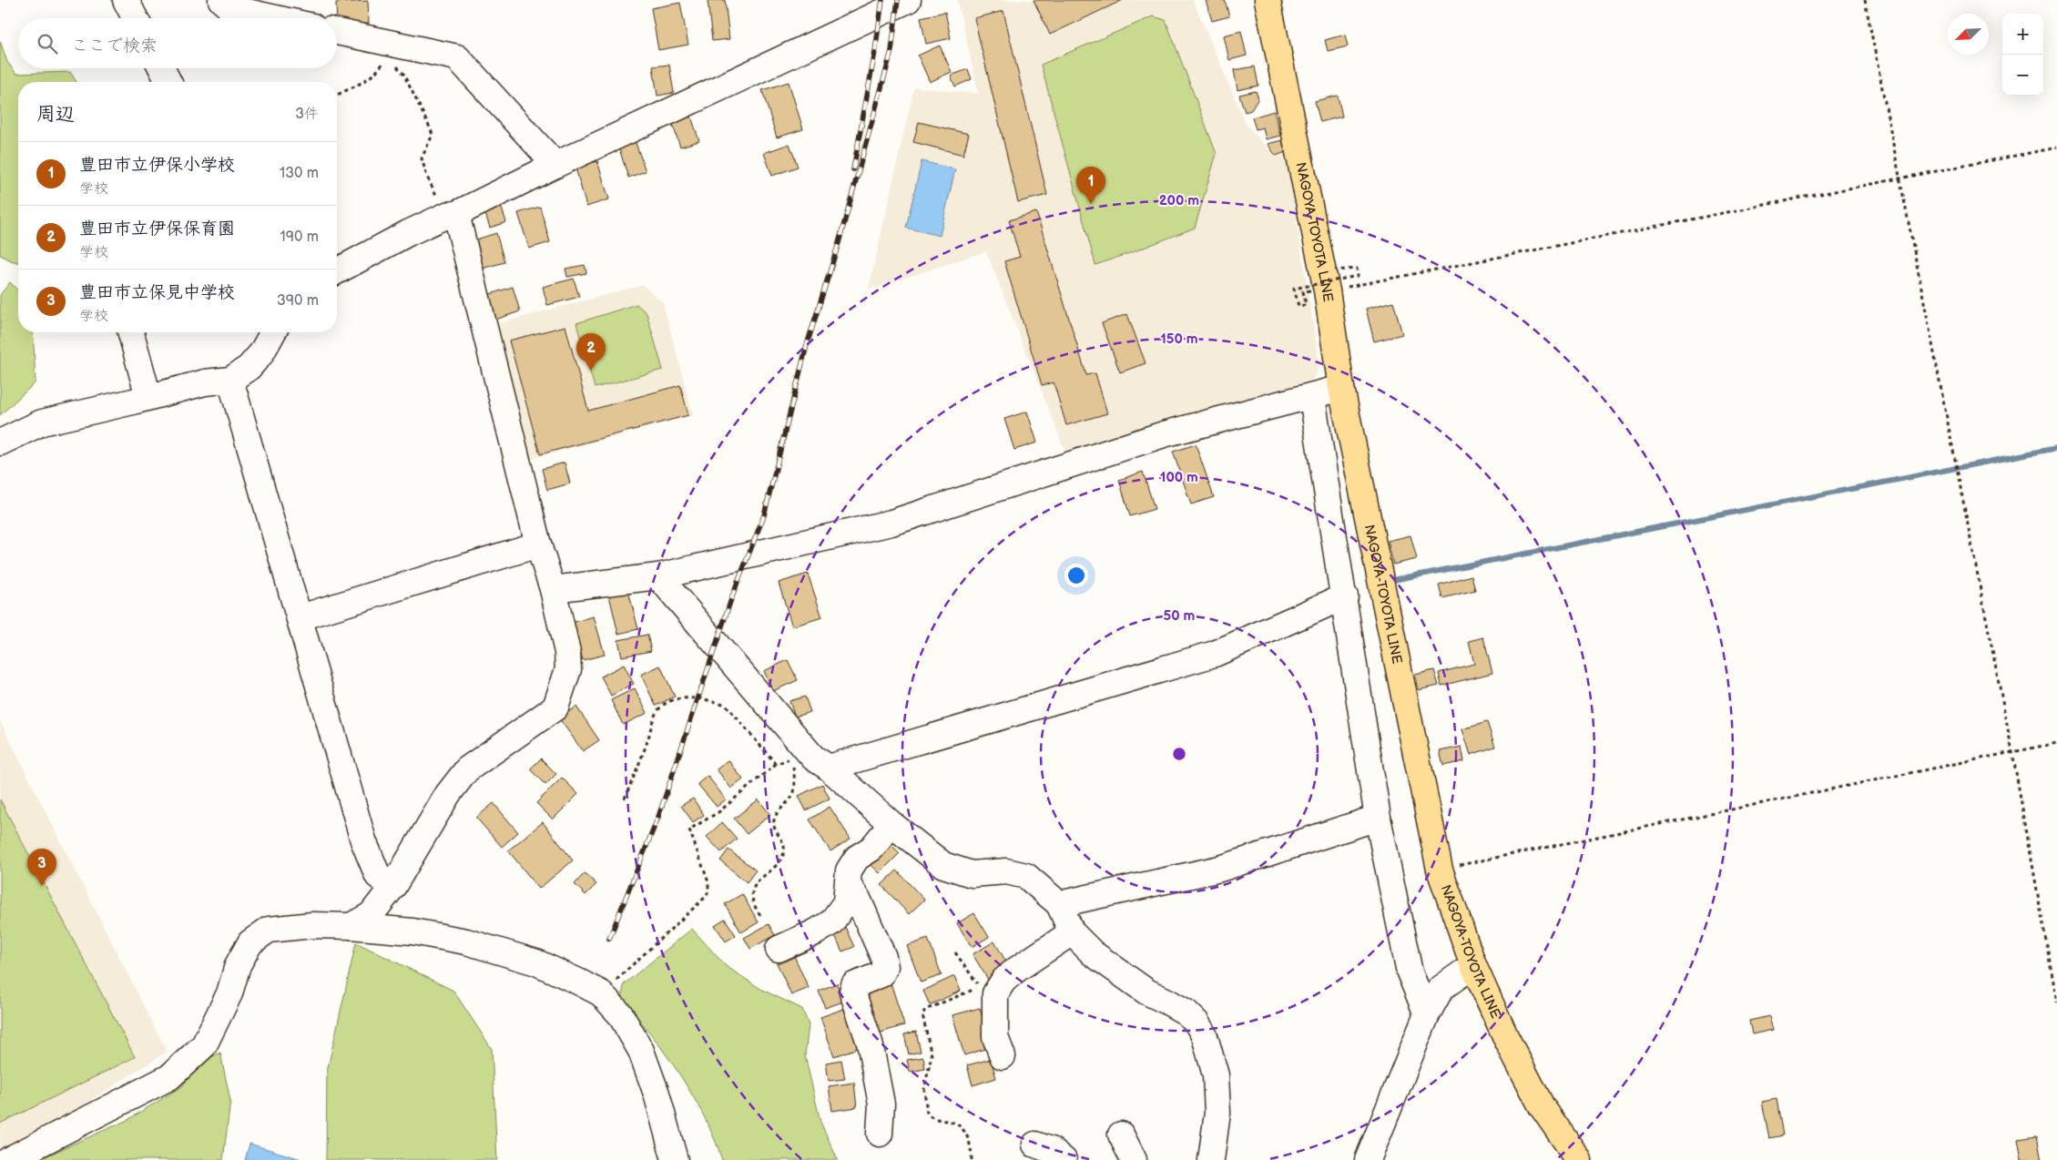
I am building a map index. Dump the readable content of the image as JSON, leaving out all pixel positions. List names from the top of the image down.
{
  "streets": {
    "main road": ["NAGOYA-TOYOTA LINE"]
  },
  "north": "bottom left",
  "page": {
    "map_buttons": ["+", "−"],
    "search": "ここで検索",
    "heading": ["周辺", "3件"],
    "list": [
      {
        "mark": "1",
        "name": "豊田市立伊保小学校",
        "note": "学校",
        "value": "130 m"
      },
      {
        "mark": "2",
        "name": "豊田市立伊保保育園",
        "note": "学校",
        "value": "190 m"
      },
      {
        "mark": "3",
        "name": "豊田市立保見中学校",
        "note": "学校",
        "value": "390 m"
      }
    ],
    "pins": ["1", "2", "3"]
  },
  "rings": [
    "200 m",
    "150 m",
    "100 m",
    "50 m"
  ]
}
